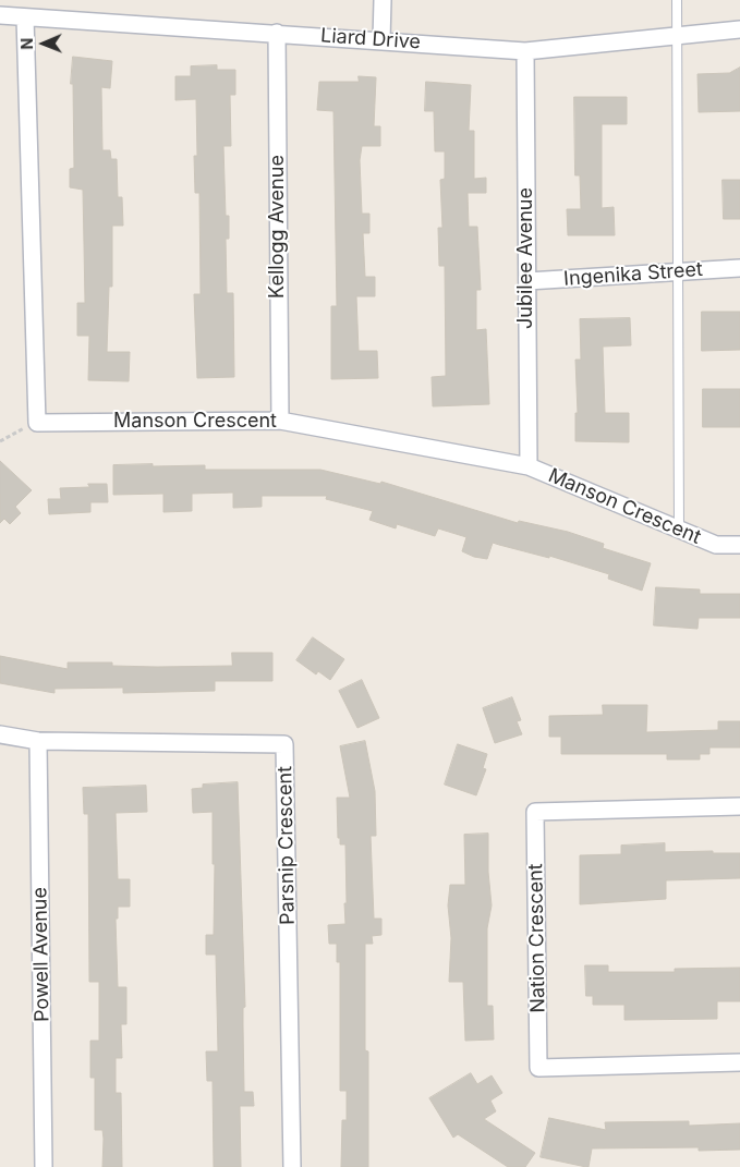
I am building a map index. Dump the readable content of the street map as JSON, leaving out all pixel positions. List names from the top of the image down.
{
  "streets": {
    "street": [
      "Liard Drive",
      "Kellogg Avenue",
      "Jubilee Avenue",
      "Ingenika Street",
      "Manson Crescent",
      "Parsnip Crescent",
      "Nation Crescent",
      "Powell Avenue"
    ]
  },
  "crossings": [
    ["Liard Drive", "Kellogg Avenue"],
    ["Liard Drive", "Jubilee Avenue"],
    ["Kellogg Avenue", "Manson Crescent"],
    ["Jubilee Avenue", "Ingenika Street"],
    ["Jubilee Avenue", "Manson Crescent"],
    ["Parsnip Crescent", "Powell Avenue"]
  ],
  "north": "left"
}
